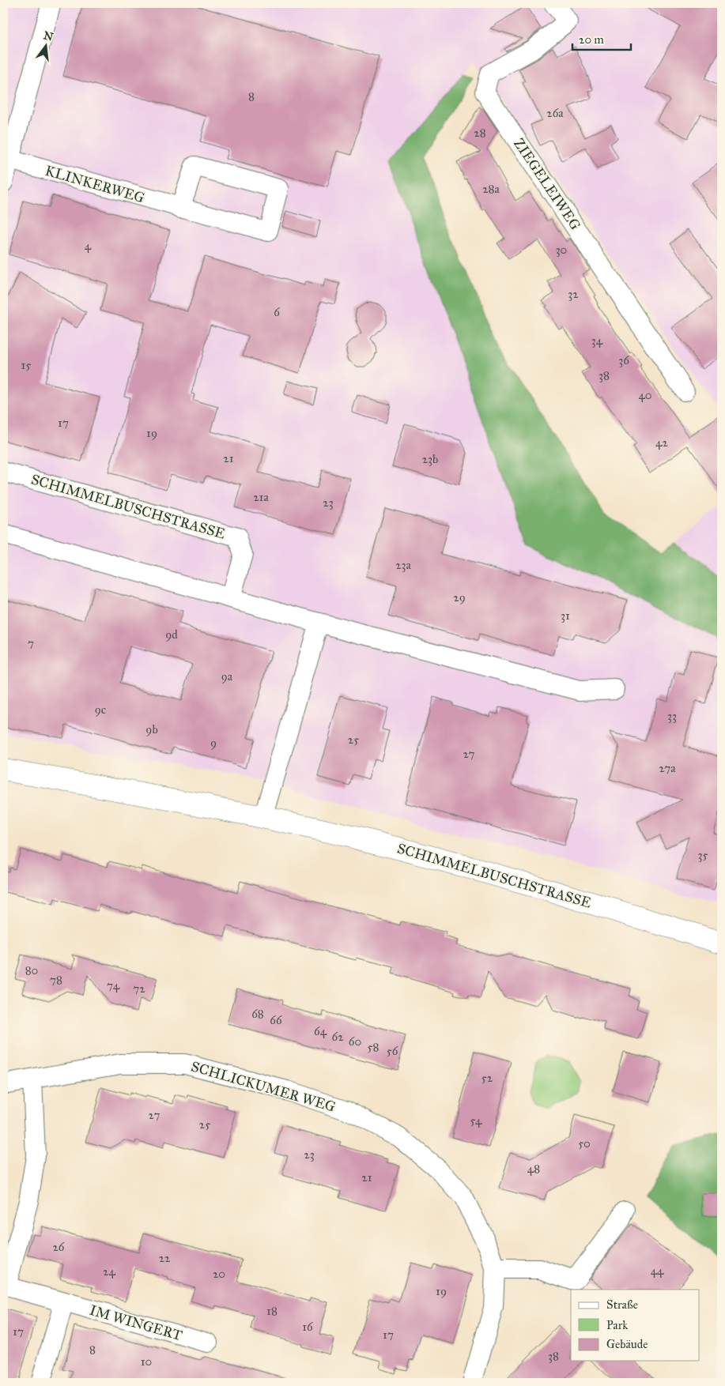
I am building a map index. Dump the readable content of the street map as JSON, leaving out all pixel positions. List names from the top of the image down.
{
  "streets": {
    "main road": ["SCHIMMELBUSCHSTRASSE"],
    "street": [
      "KLINKERWEG",
      "ZIEGELEIWEG",
      "SCHLICKUMER WEG",
      "IM WINGERT"
    ]
  },
  "crossings": [
    ["SCHLICKUMER WEG", "IM WINGERT"]
  ],
  "house_numbers": [
    "8",
    "26a",
    "28",
    "28a",
    "4",
    "30",
    "32",
    "6",
    "34",
    "36",
    "15",
    "38",
    "40",
    "17",
    "19",
    "42",
    "21",
    "23b",
    "21a",
    "23",
    "23a",
    "29",
    "31",
    "9d",
    "7",
    "9a",
    "9c",
    "33",
    "9b",
    "25",
    "9",
    "27",
    "27a",
    "35",
    "80",
    "78",
    "74",
    "72",
    "68",
    "66",
    "64",
    "62",
    "60",
    "58",
    "56",
    "52",
    "27",
    "54",
    "25",
    "50",
    "23",
    "48",
    "21",
    "26",
    "22",
    "44",
    "24",
    "20",
    "19",
    "18",
    "16",
    "17",
    "17",
    "8",
    "38",
    "10"
  ],
  "legend": ["Straße", "Park", "Gebäude"],
  "scale_bar": "20 m",
  "north": "top"
}
